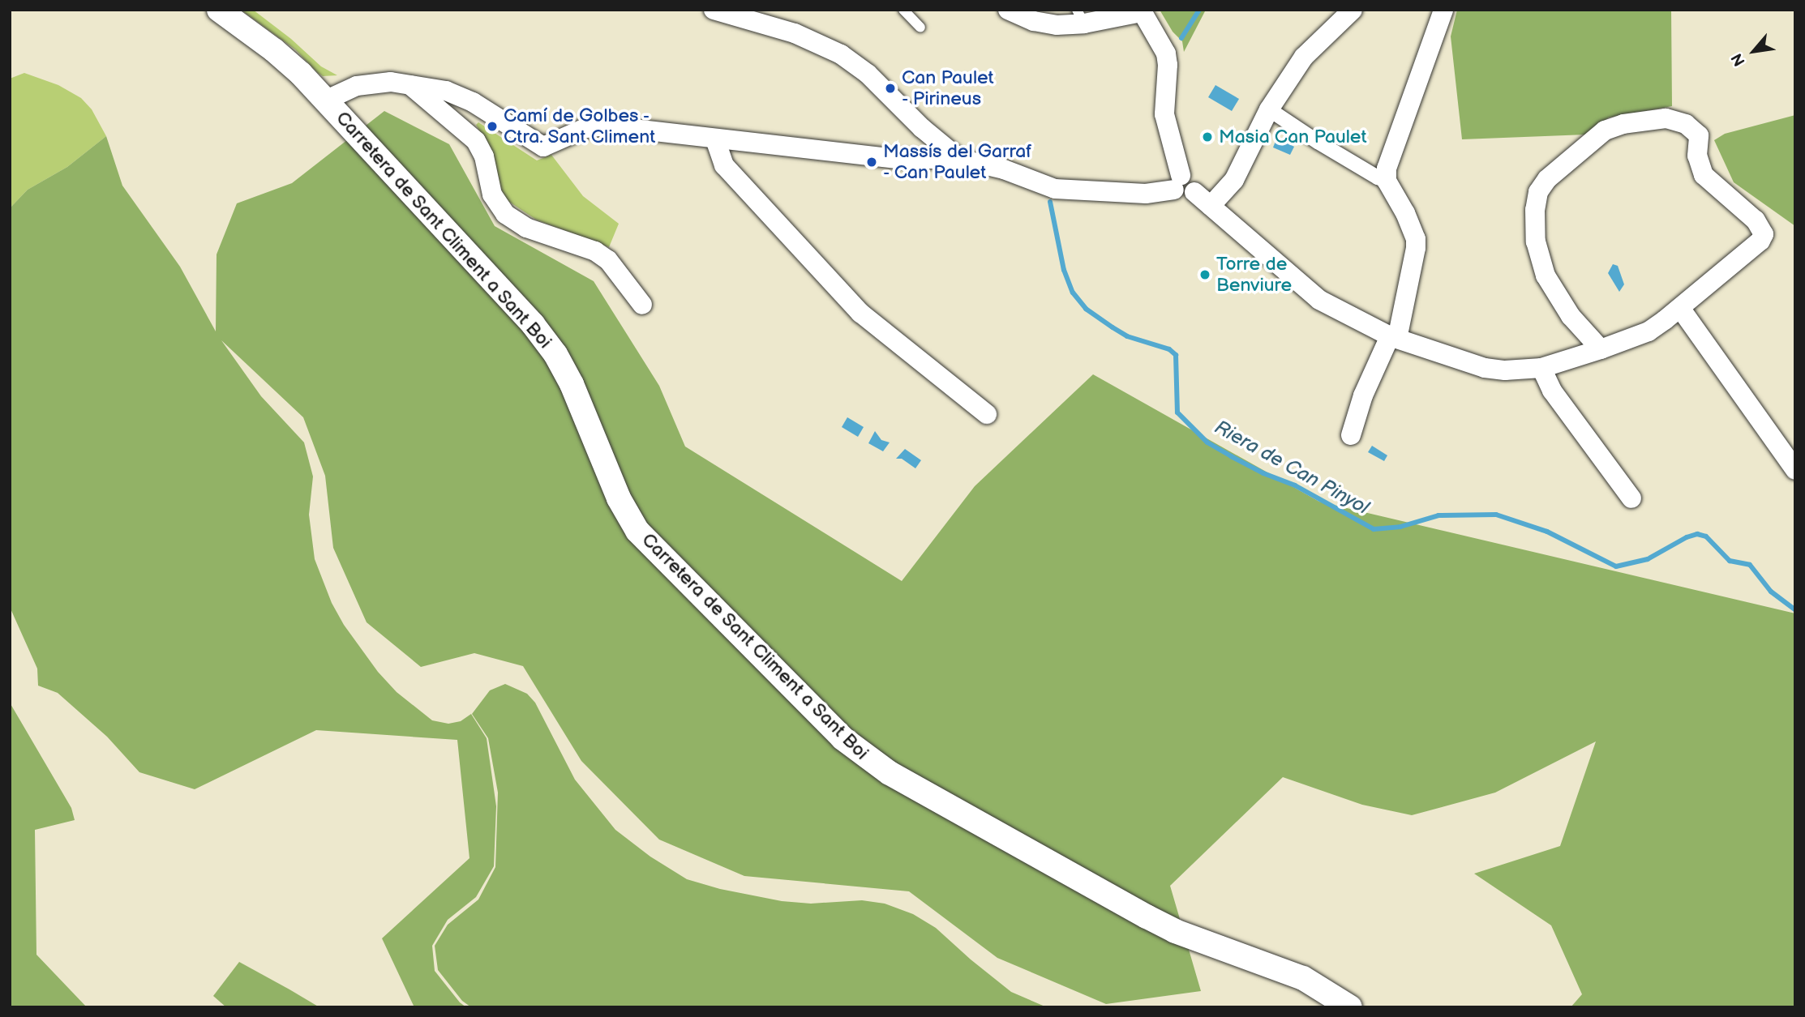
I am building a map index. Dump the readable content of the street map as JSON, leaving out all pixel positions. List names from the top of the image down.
{
  "streets": {
    "street": ["Carretera de Sant Climent a Sant Boi"]
  },
  "water": ["Riera de Can Pinyol"],
  "places": [
    "Can Paulet - Pirineus",
    "Camí de Golbes - Ctra. Sant Climent",
    "Masia Can Paulet",
    "Massís del Garraf - Can Paulet",
    "Torre de Benviure"
  ],
  "north": "bottom left"
}
